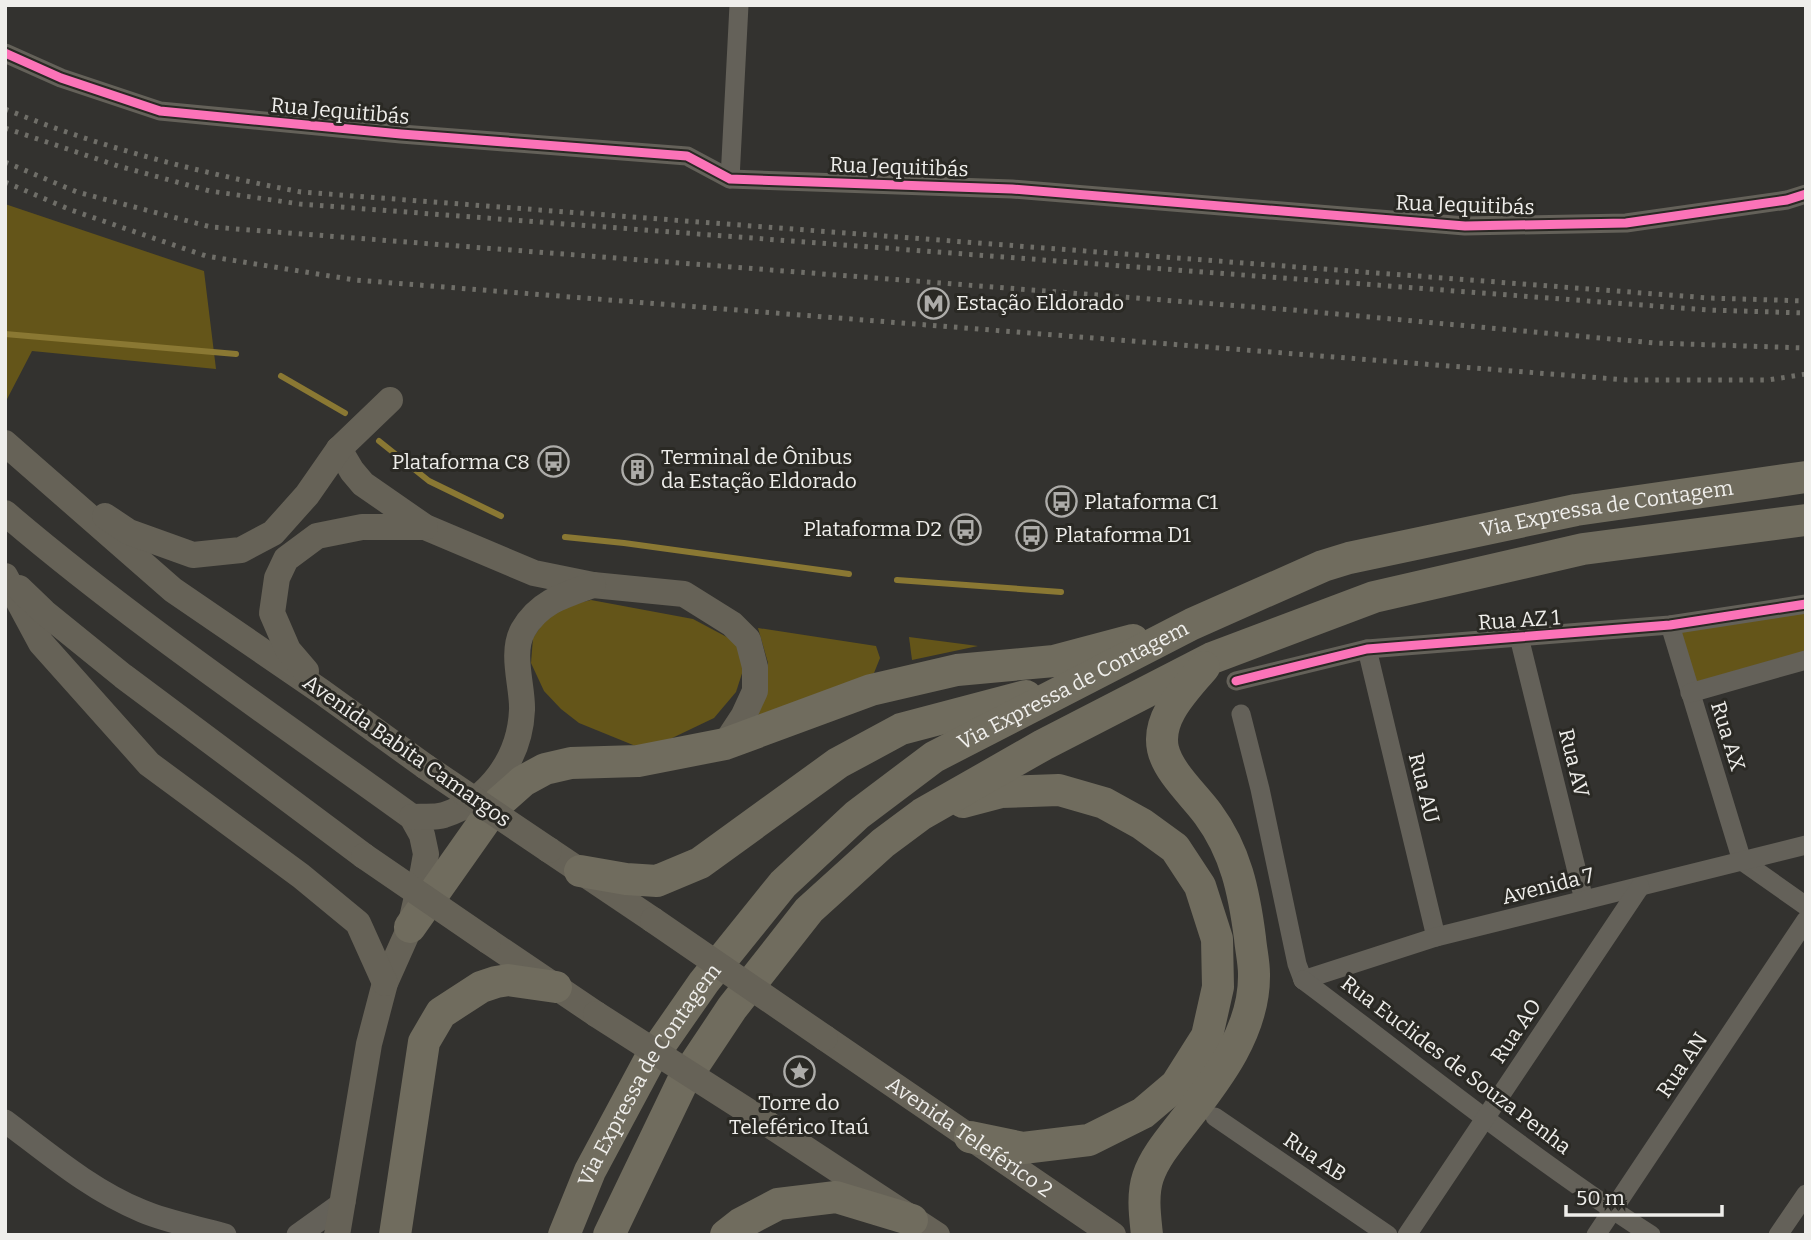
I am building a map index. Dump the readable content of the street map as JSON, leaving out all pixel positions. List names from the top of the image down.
{
  "streets": {
    "highway": ["Via Expressa de Contagem"],
    "main road": ["Avenida Babita Camargos", "Avenida Teleférico 2"],
    "street": [
      "Rua Jequitibás",
      "Rua AZ 1",
      "Rua AX",
      "Rua AV",
      "Rua AU",
      "Avenida 7",
      "Rua AO",
      "Rua Euclides de Souza Penha",
      "Rua AN",
      "Rua AB"
    ]
  },
  "crossings": [
    ["Rua AZ 1", "Rua AX"],
    ["Rua AZ 1", "Rua AV"],
    ["Rua AZ 1", "Rua AU"],
    ["Rua AX", "Avenida 7"],
    ["Avenida Babita Camargos", "Avenida Teleférico 2"],
    ["Rua AV", "Avenida 7"],
    ["Rua AU", "Avenida 7"],
    ["Avenida 7", "Rua AO"],
    ["Avenida 7", "Rua Euclides de Souza Penha"],
    ["Rua AO", "Rua Euclides de Souza Penha"],
    ["Rua Euclides de Souza Penha", "Rua AN"]
  ],
  "places": {
    "metro station": ["Estação Eldorado"],
    "bus stop": [
      "Plataforma C8",
      "Plataforma C1",
      "Plataforma D2",
      "Plataforma D1"
    ],
    "building": ["Terminal de Ônibus da Estação Eldorado"],
    "place": ["Torre do Teleférico Itaú"]
  },
  "scale_bar": "50 m"
}
